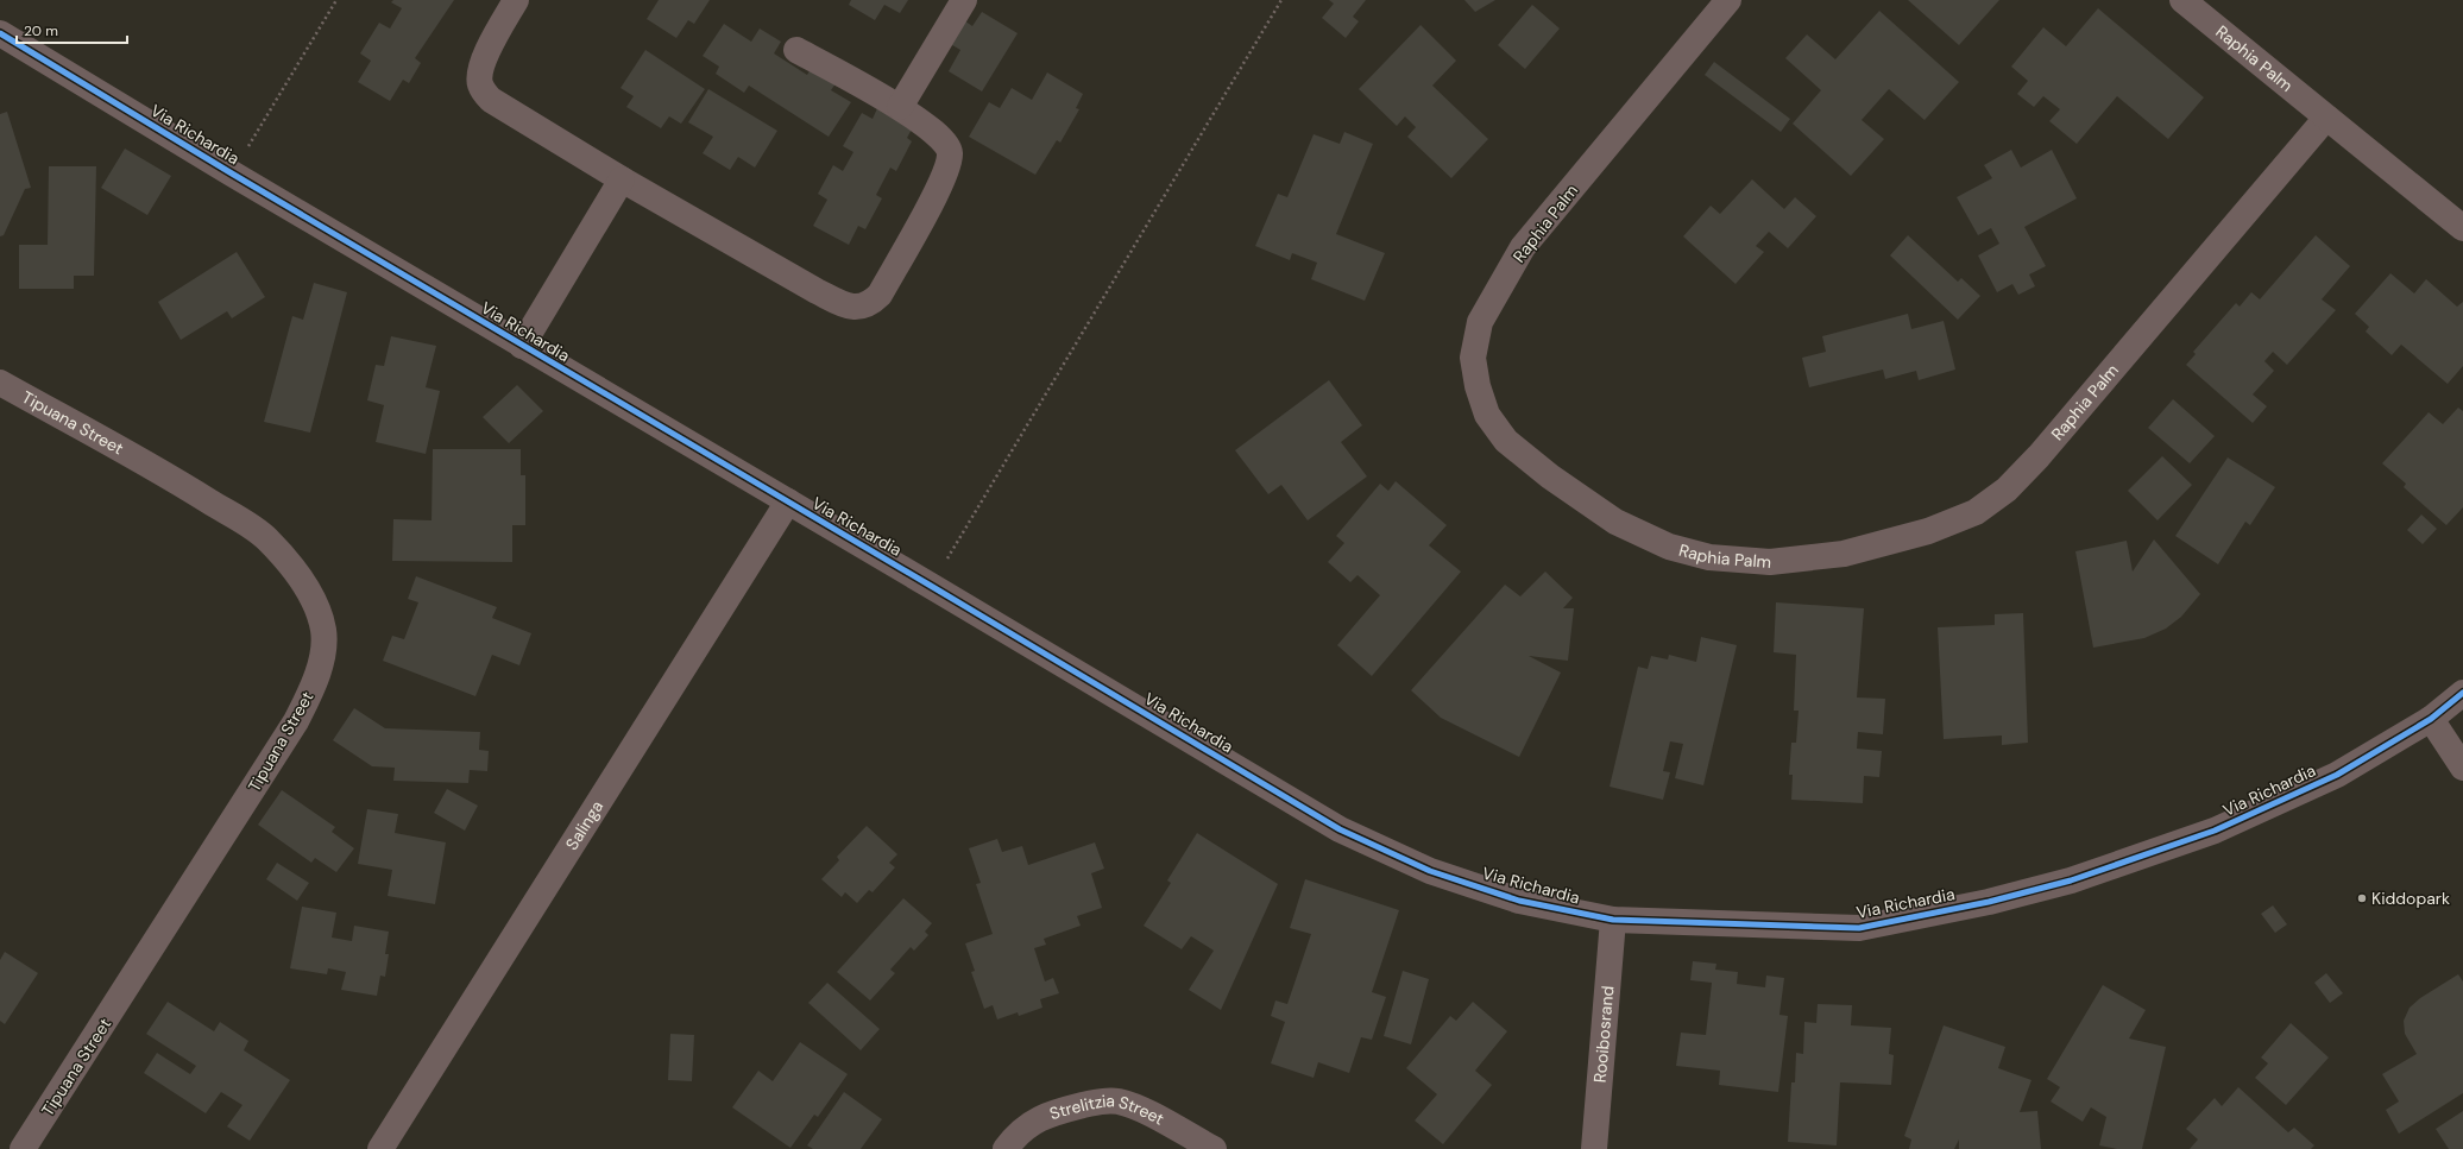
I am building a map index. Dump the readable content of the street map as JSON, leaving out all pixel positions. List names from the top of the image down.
{
  "streets": {
    "street": [
      "Raphia Palm",
      "Via Richardia",
      "Tipuana Street",
      "Salinga",
      "Rooibosrand",
      "Strelitzia Street"
    ]
  },
  "crossings": [
    ["Via Richardia", "Salinga"],
    ["Via Richardia", "Rooibosrand"]
  ],
  "places": ["Kiddopark"],
  "scale_bar": "20 m"
}
